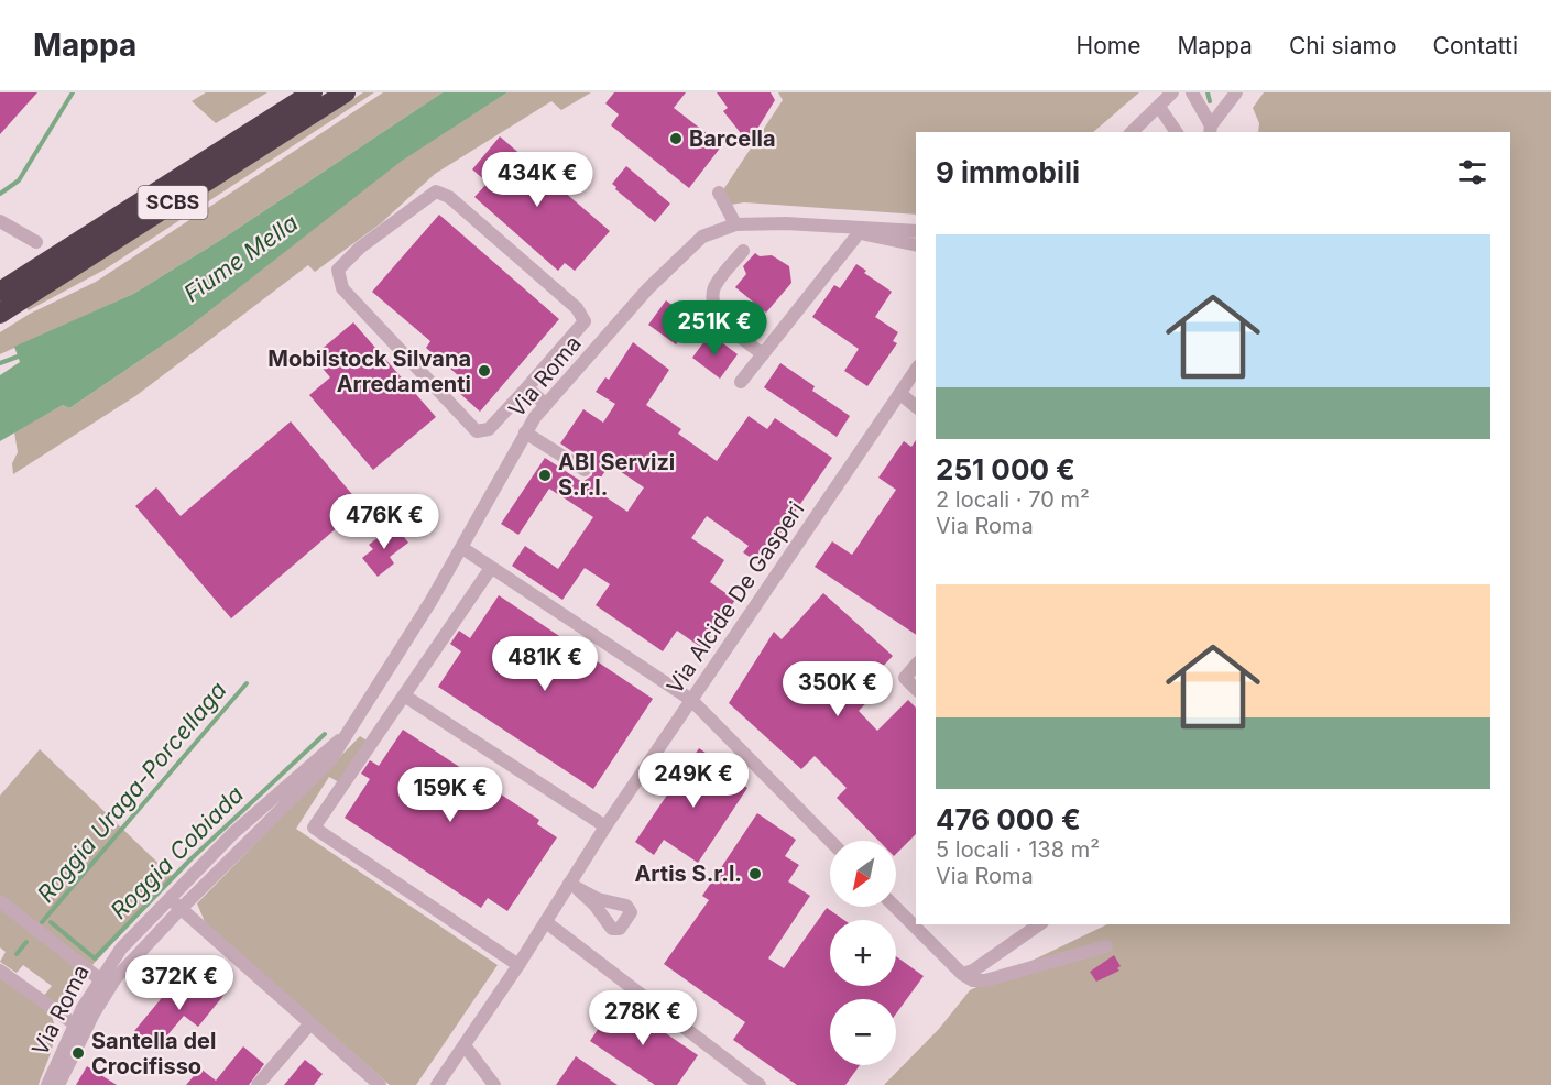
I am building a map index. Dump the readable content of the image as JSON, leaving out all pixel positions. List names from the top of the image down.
{
  "streets": {
    "highway": ["SCBS"],
    "street": ["Via Roma", "Via Alcide De Gasperi"]
  },
  "water": ["Fiume Mella", "Roggia Uraga-Porcellaga", "Roggia Cobiada"],
  "places": [
    "Barcella",
    "Mobilstock Silvana Arredamenti",
    "ABI Servizi S.r.l.",
    "Artis S.r.l.",
    "Santella del Crocifisso"
  ],
  "north": "bottom left",
  "page": {
    "header": "Mappa",
    "nav": [
      "Home",
      "Mappa",
      "Chi siamo",
      "Contatti"
    ],
    "heading": "9 immobili",
    "price": [
      "434K €",
      "251K €",
      "476K €",
      "481K €",
      "350K €",
      "249K €",
      "159K €",
      "372K €",
      "278K €"
    ],
    "list": [
      {
        "name": "251 000 €",
        "note": "2 locali · 70 m² · Via Roma"
      },
      {
        "name": "476 000 €",
        "note": "5 locali · 138 m² · Via Roma"
      }
    ],
    "map_buttons": ["+", "−"]
  }
}
